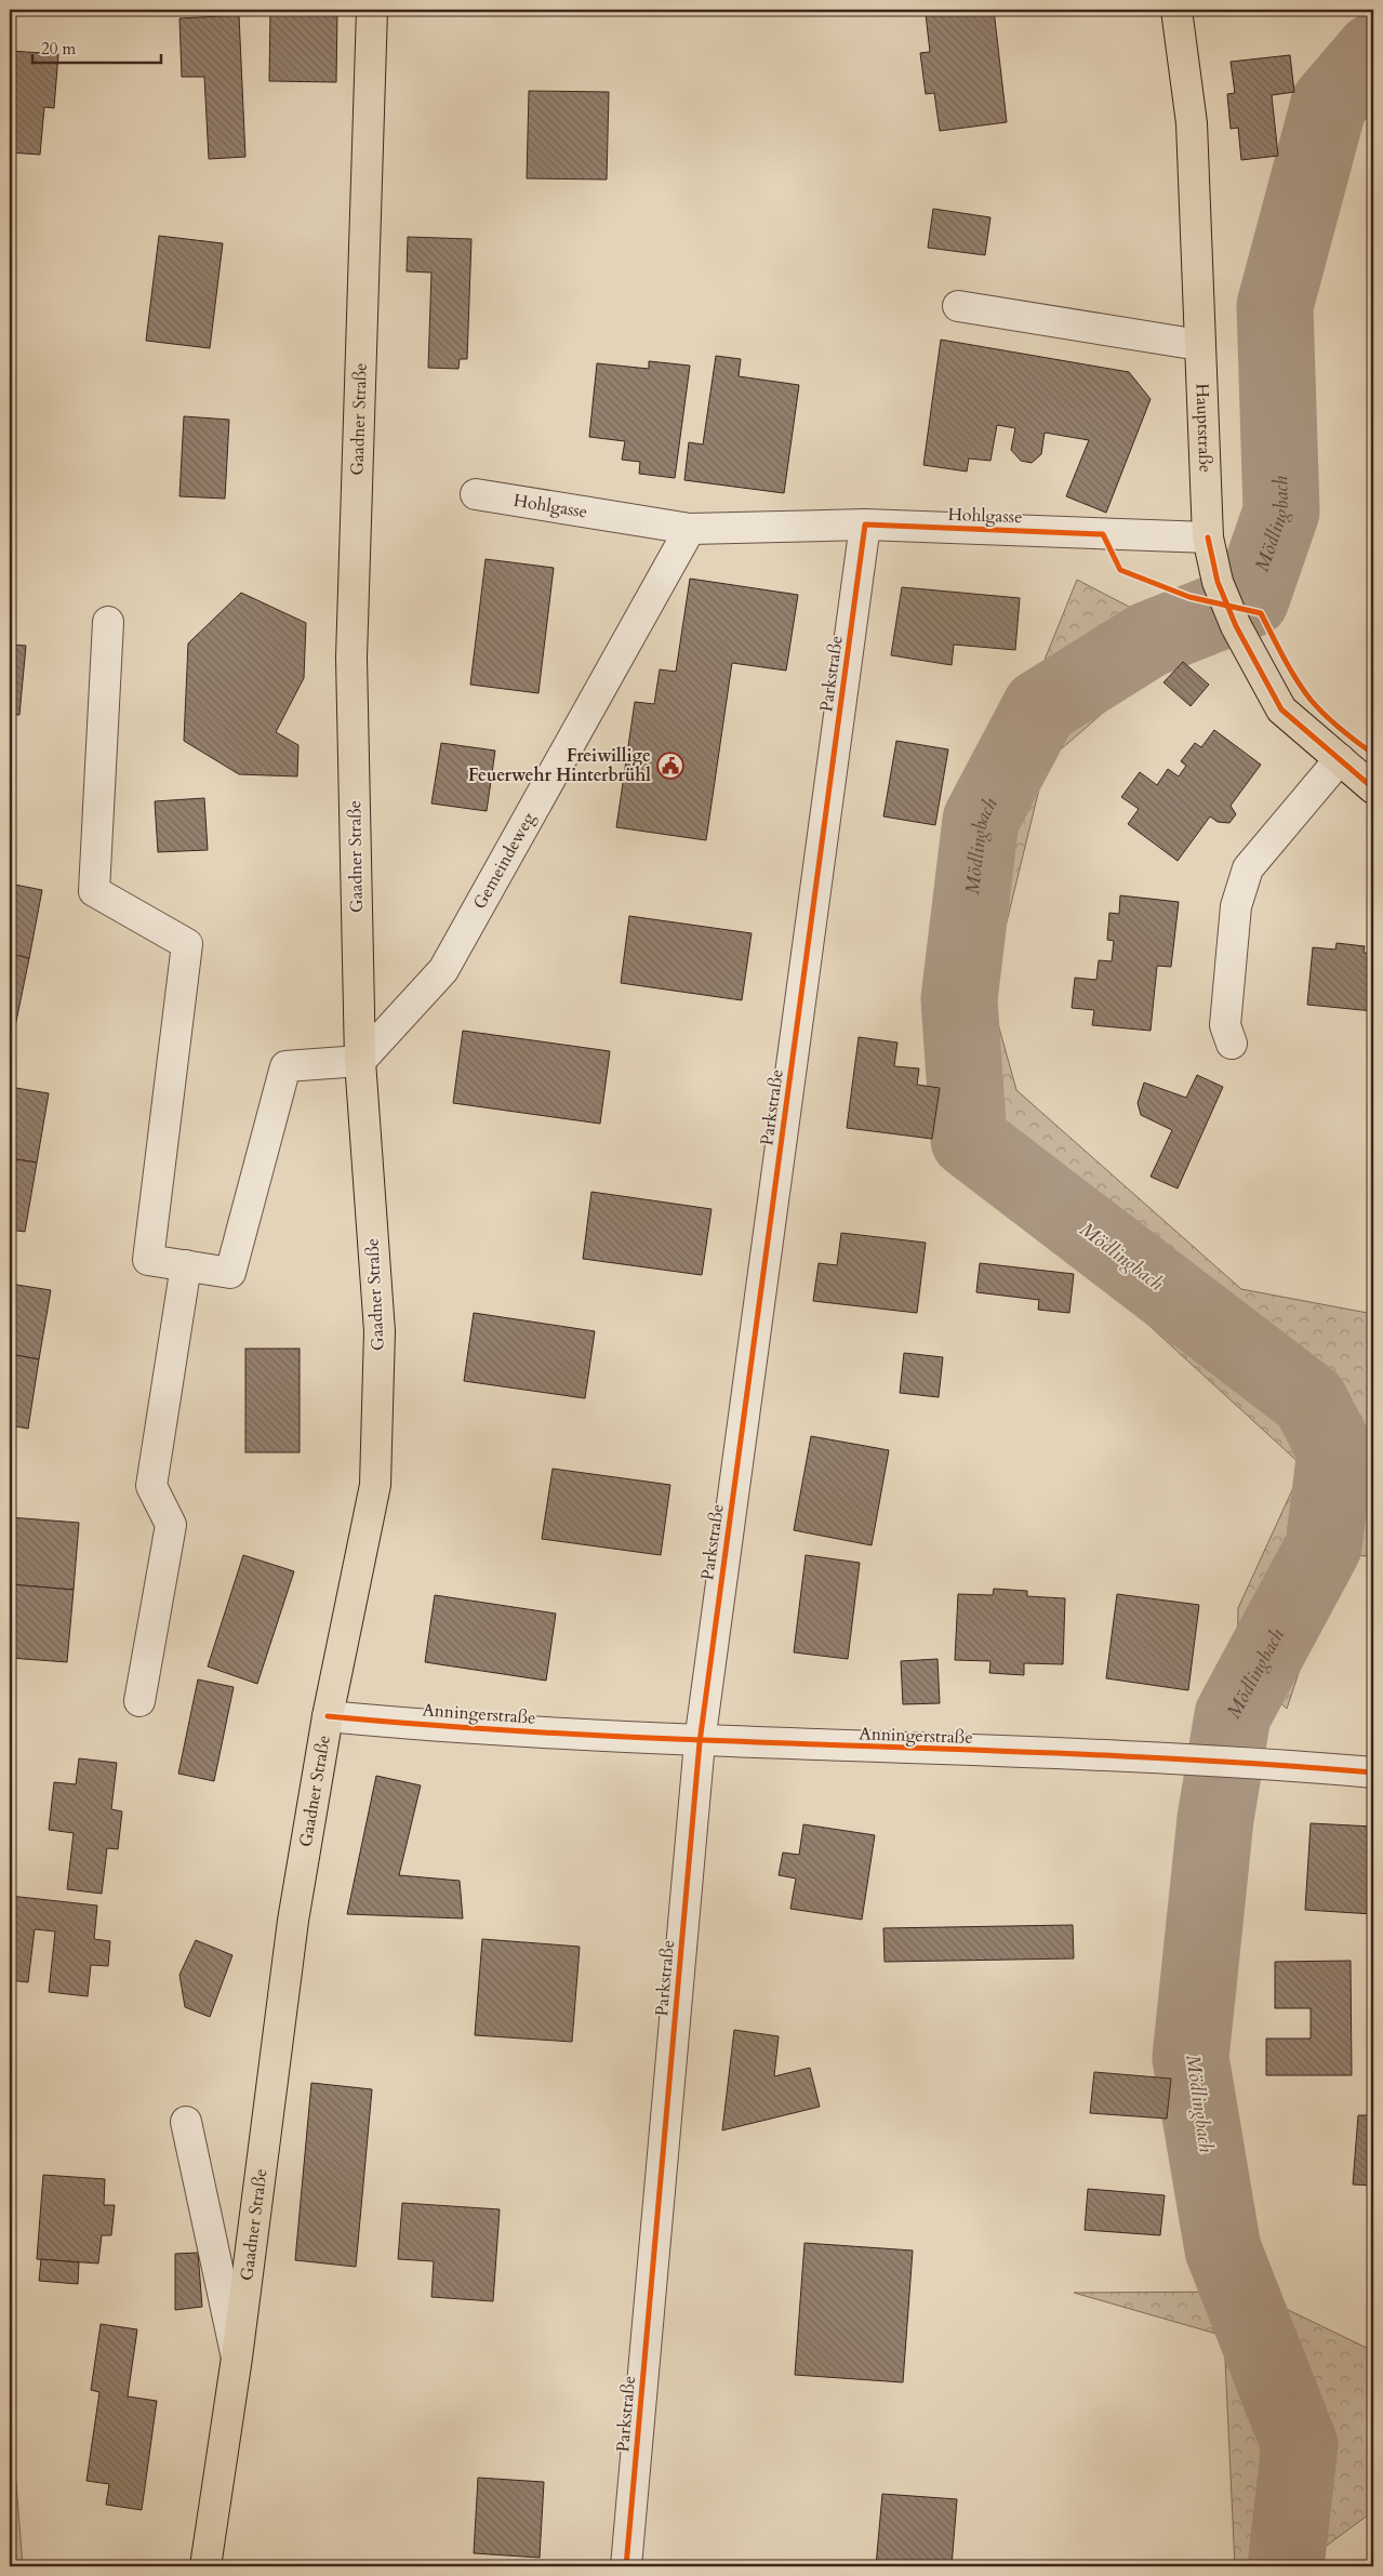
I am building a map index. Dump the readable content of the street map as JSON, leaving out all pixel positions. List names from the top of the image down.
{
  "streets": {
    "main road": ["Gaadner Straße", "Hauptstraße"],
    "street": [
      "Hohlgasse",
      "Parkstraße",
      "Gemeindeweg",
      "Anningerstraße"
    ]
  },
  "crossings": [
    ["Gaadner Straße", "Gemeindeweg"],
    ["Gaadner Straße", "Anningerstraße"],
    ["Hauptstraße", "Hohlgasse"],
    ["Hohlgasse", "Parkstraße"],
    ["Hohlgasse", "Gemeindeweg"],
    ["Parkstraße", "Anningerstraße"]
  ],
  "water": ["Mödlingbach"],
  "places": {
    "public building": ["Freiwillige Feuerwehr Hinterbrühl"]
  },
  "scale_bar": "20 m"
}
